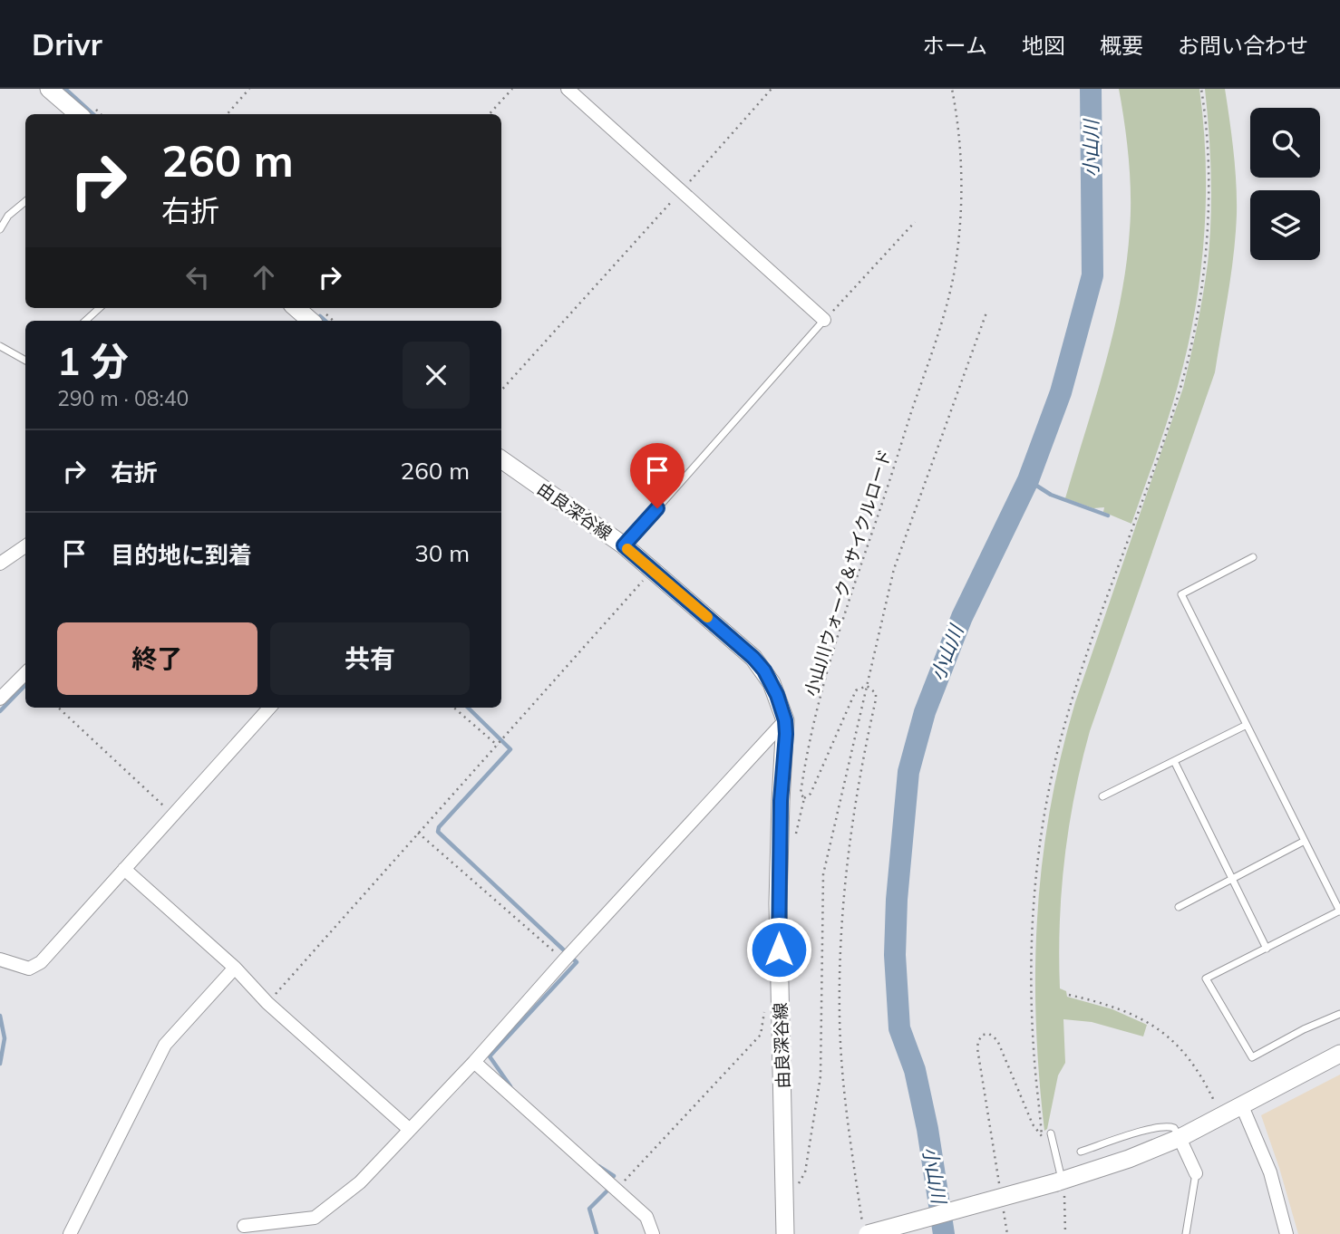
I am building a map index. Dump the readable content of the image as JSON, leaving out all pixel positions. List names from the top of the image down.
{
  "streets": {
    "main road": ["由良深谷線"],
    "path": ["小山川ウォーク＆サイクルロード"]
  },
  "water": ["小山川"],
  "page": {
    "header": "Drivr",
    "nav": [
      "ホーム",
      "地図",
      "概要",
      "お問い合わせ"
    ],
    "turn": ["260 m", "右折"],
    "heading": ["1 分", "290 m · 08:40"],
    "list": [
      {
        "name": "右折",
        "value": "260 m"
      },
      {
        "name": "目的地に到着",
        "value": "30 m"
      }
    ],
    "buttons": ["終了", "共有"]
  }
}
